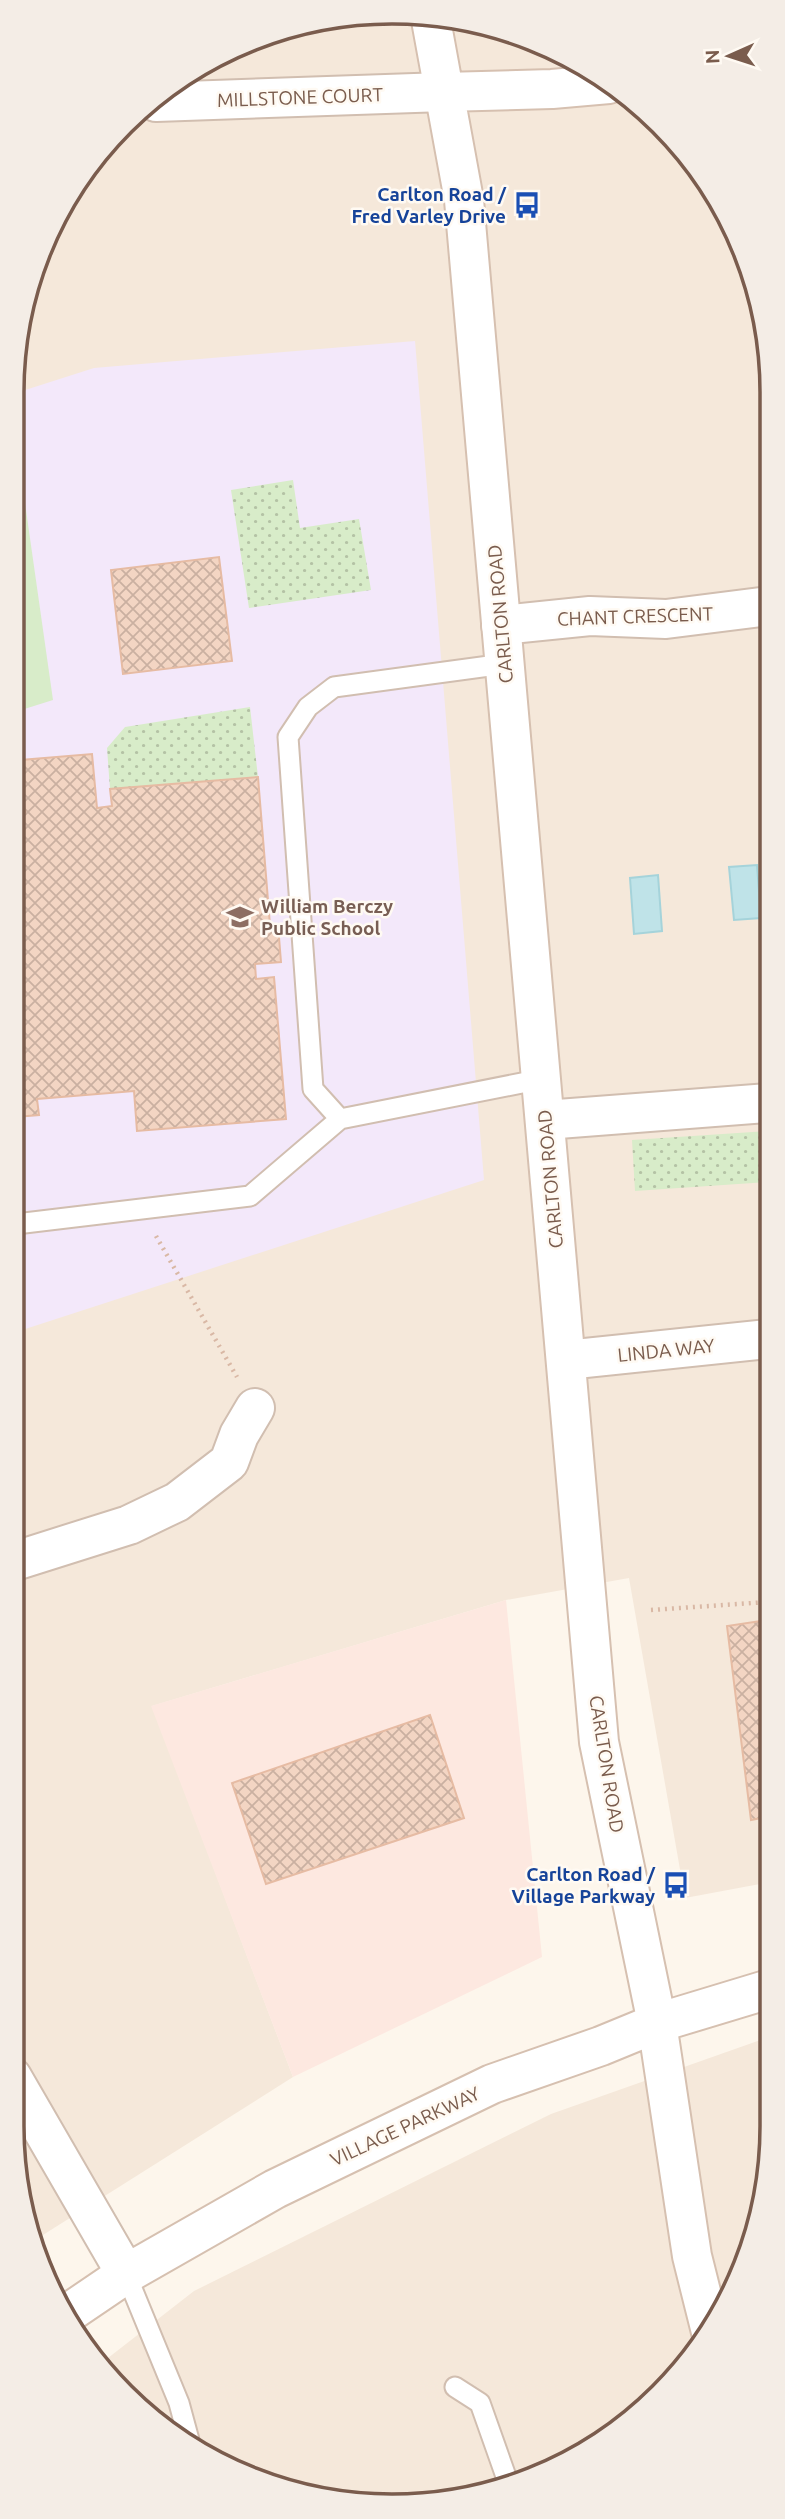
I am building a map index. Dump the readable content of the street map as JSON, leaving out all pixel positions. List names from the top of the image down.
{
  "streets": {
    "main road": [
      "MILLSTONE COURT",
      "CARLTON ROAD",
      "CHANT CRESCENT",
      "LINDA WAY",
      "VILLAGE PARKWAY"
    ]
  },
  "crossings": [
    ["MILLSTONE COURT", "CARLTON ROAD"],
    ["CARLTON ROAD", "CHANT CRESCENT"],
    ["CARLTON ROAD", "LINDA WAY"],
    ["CARLTON ROAD", "VILLAGE PARKWAY"]
  ],
  "places": {
    "bus stop": ["Carlton Road / Fred Varley Drive", "Carlton Road / Village Parkway"],
    "school or university": ["William Berczy Public School"]
  },
  "north": "left"
}
